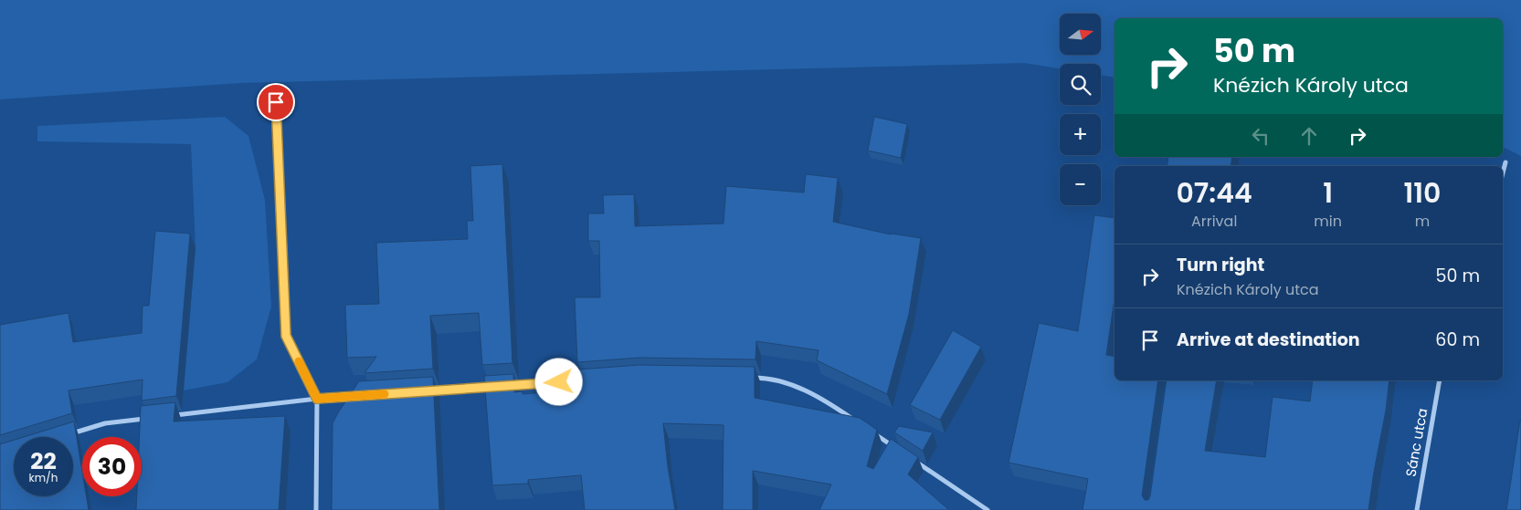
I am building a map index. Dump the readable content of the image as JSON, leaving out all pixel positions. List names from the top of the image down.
{
  "streets": {
    "street": ["Sánc utca"]
  },
  "north": "right",
  "page": {
    "map_buttons": ["+", "−"],
    "turn": ["50 m", "Knézich Károly utca"],
    "eta": [
      "07:44",
      "Arrival",
      "1",
      "min",
      "110",
      "m"
    ],
    "list": [
      {
        "name": "Turn right",
        "note": "Knézich Károly utca",
        "value": "50 m"
      },
      {
        "name": "Arrive at destination",
        "value": "60 m"
      }
    ],
    "speed": "22 km/h",
    "limit": "30"
  }
}
